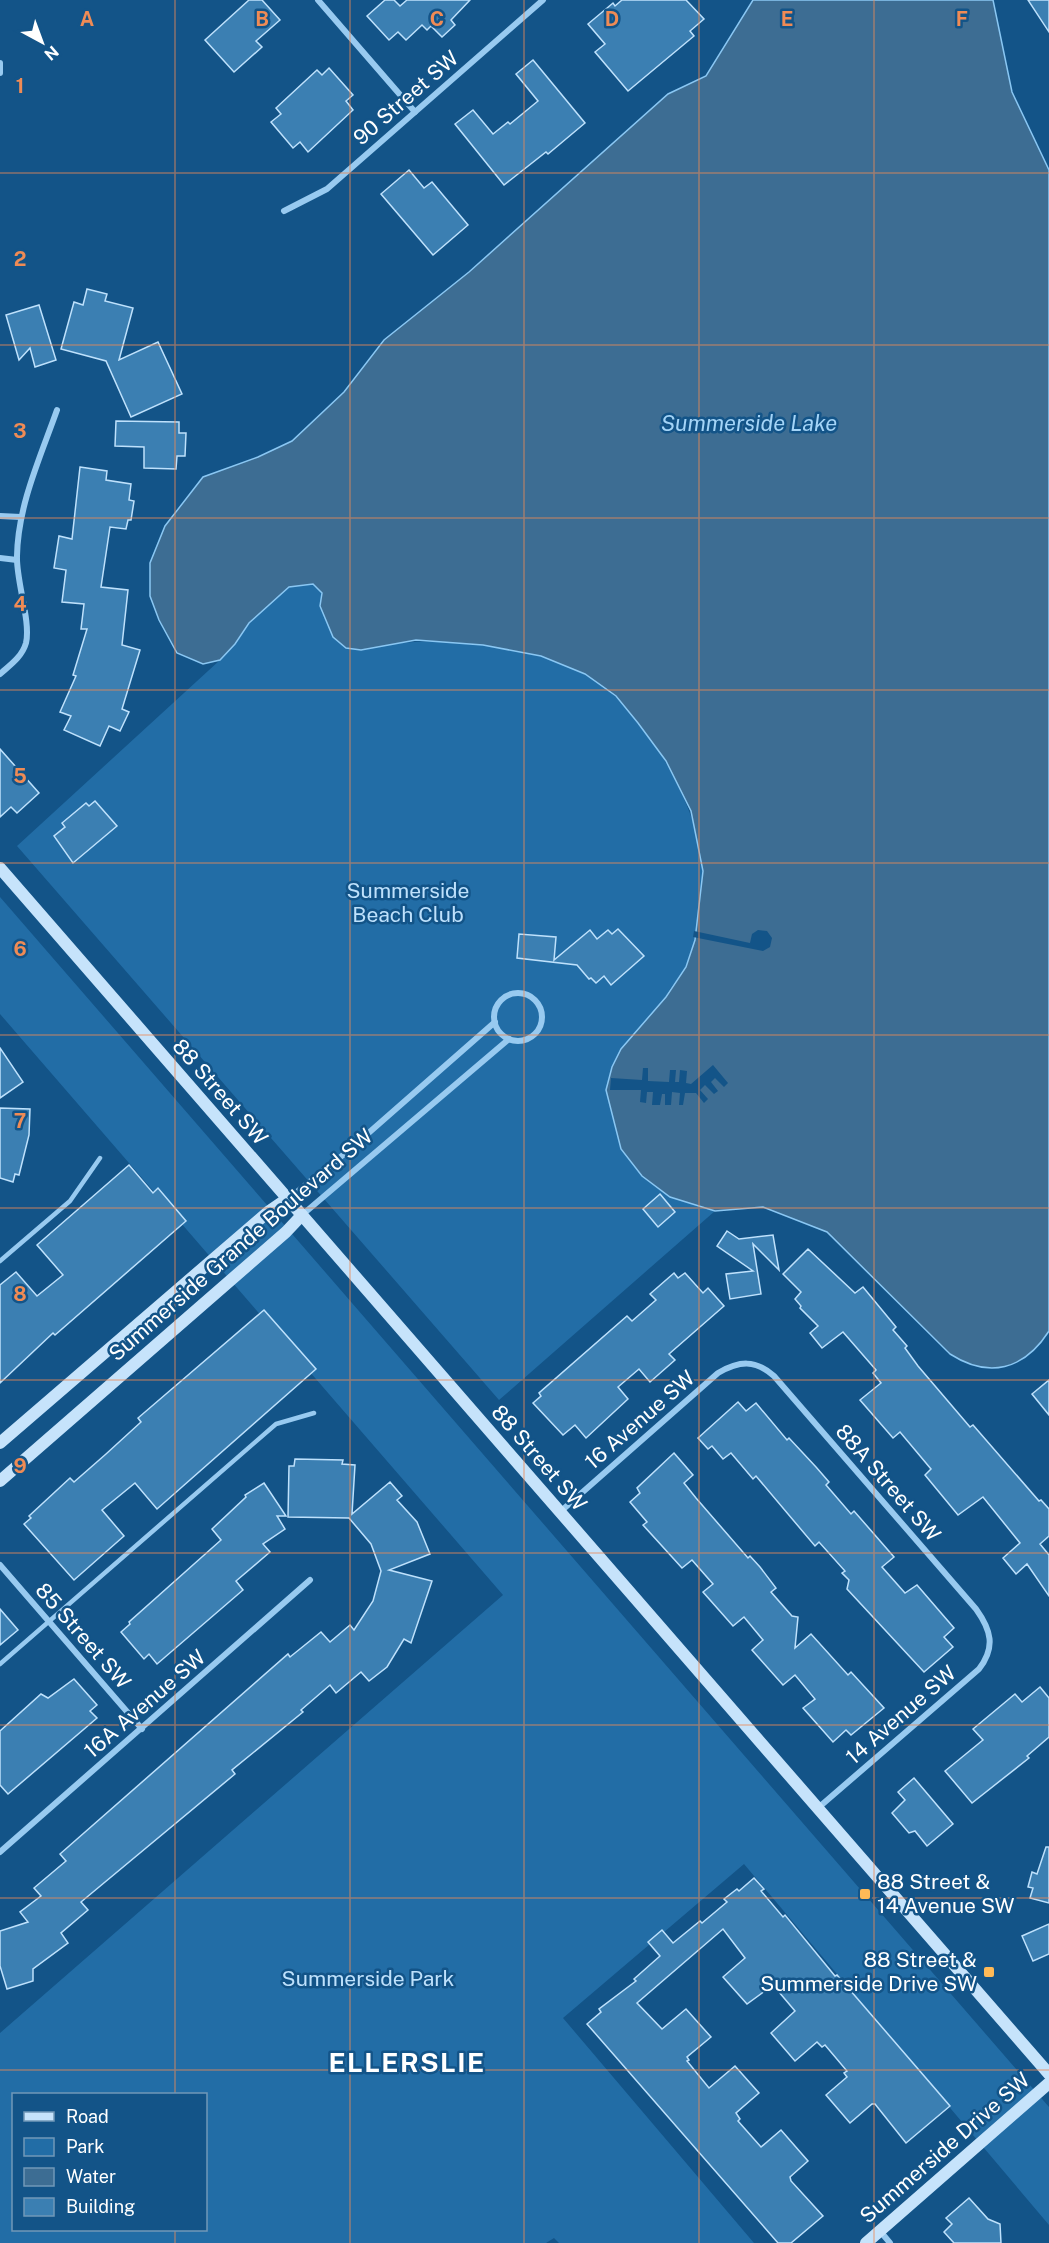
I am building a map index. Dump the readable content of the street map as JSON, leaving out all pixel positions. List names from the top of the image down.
{
  "streets": {
    "street": [
      "90 Street SW",
      "88 Street SW",
      "Summerside Grande Boulevard SW",
      "16 Avenue SW",
      "88A Street SW",
      "85 Street SW",
      "16A Avenue SW",
      "14 Avenue SW",
      "Summerside Drive SW"
    ]
  },
  "crossings": [
    ["88 Street SW", "Summerside Grande Boulevard SW"],
    ["88 Street SW", "16 Avenue SW"],
    ["88 Street SW", "14 Avenue SW"],
    ["16 Avenue SW", "88A Street SW"],
    ["88A Street SW", "14 Avenue SW"],
    ["85 Street SW", "16A Avenue SW"]
  ],
  "districts": ["ELLERSLIE"],
  "water": ["Summerside Lake"],
  "parks": ["Summerside Beach Club", "Summerside Park"],
  "places": {
    "transit": ["88 Street & 14 Avenue SW", "88 Street & Summerside Drive SW"]
  },
  "legend": [
    "Road",
    "Park",
    "Water",
    "Building"
  ],
  "north": "bottom right",
  "grid": {
    "columns": [
      "A",
      "B",
      "C",
      "D",
      "E",
      "F"
    ],
    "rows": [
      "1",
      "2",
      "3",
      "4",
      "5",
      "6",
      "7",
      "8",
      "9"
    ]
  }
}
